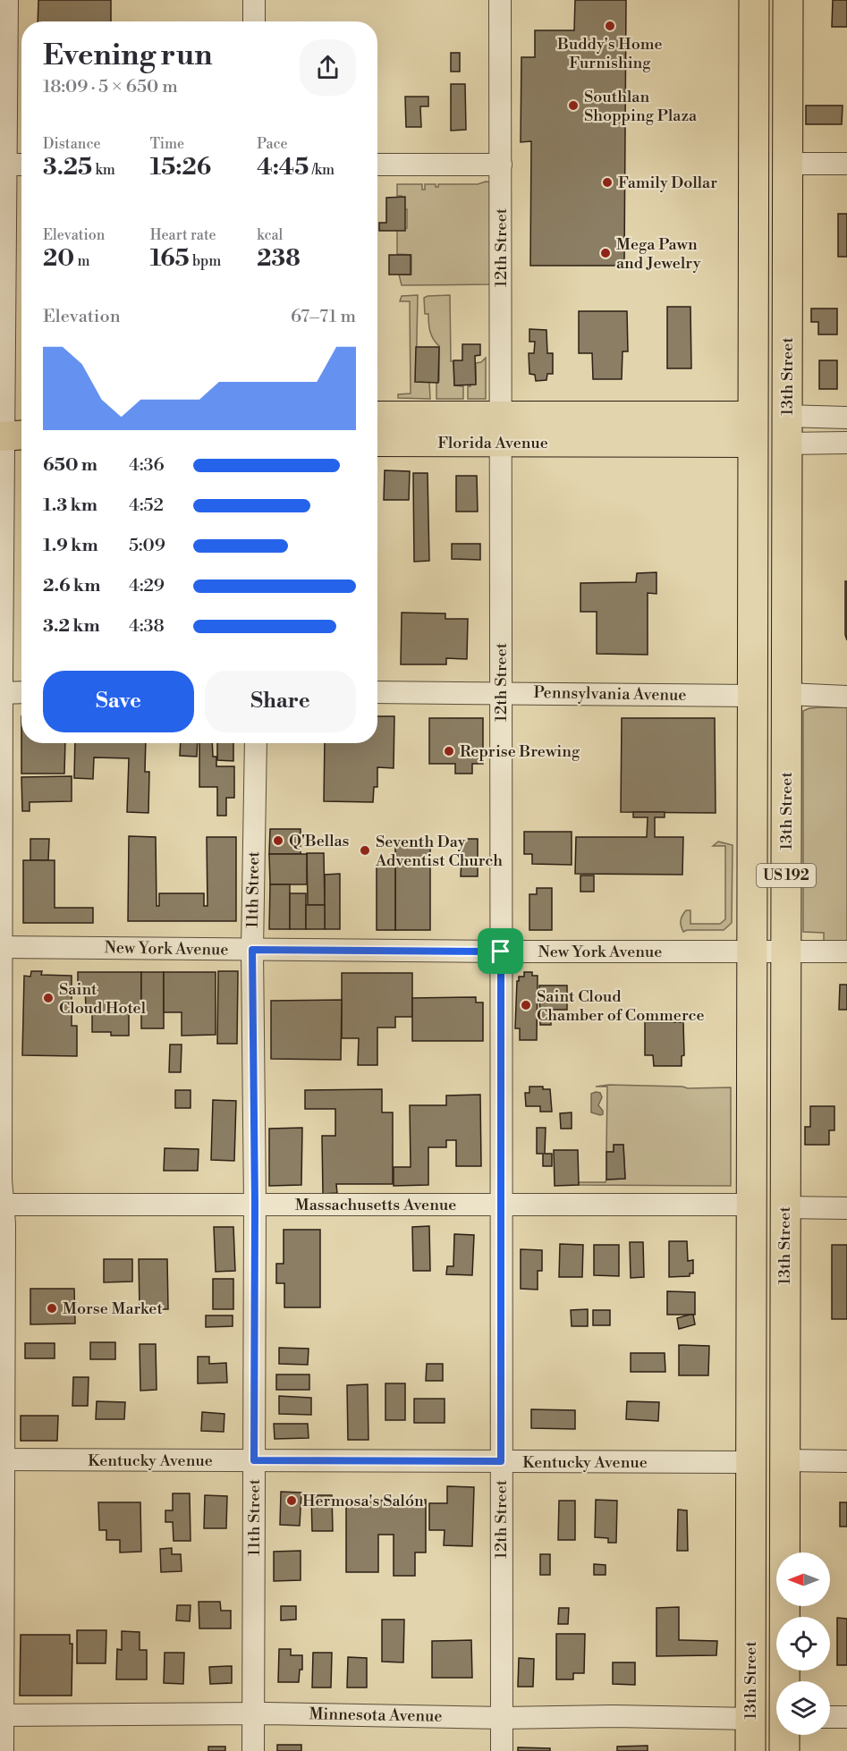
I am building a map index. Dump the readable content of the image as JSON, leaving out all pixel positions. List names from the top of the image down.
{
  "streets": {
    "highway": ["13th Street", "US 192"],
    "main road": ["Florida Avenue"],
    "street": [
      "12th Street",
      "Pennsylvania Avenue",
      "11th Street",
      "New York Avenue",
      "Massachusetts Avenue",
      "Kentucky Avenue",
      "Minnesota Avenue"
    ]
  },
  "crossings": [
    ["12th Street", "Florida Avenue"],
    ["12th Street", "Pennsylvania Avenue"],
    ["12th Street", "New York Avenue"],
    ["12th Street", "Massachusetts Avenue"],
    ["12th Street", "Kentucky Avenue"],
    ["12th Street", "Minnesota Avenue"],
    ["13th Street", "Florida Avenue"],
    ["13th Street", "Pennsylvania Avenue"],
    ["13th Street", "New York Avenue"],
    ["13th Street", "Massachusetts Avenue"],
    ["13th Street", "Kentucky Avenue"],
    ["13th Street", "Minnesota Avenue"],
    ["11th Street", "New York Avenue"],
    ["11th Street", "Massachusetts Avenue"],
    ["11th Street", "Kentucky Avenue"],
    ["11th Street", "Minnesota Avenue"]
  ],
  "places": [
    "Buddy's Home Furnishing",
    "Southlan Shopping Plaza",
    "Family Dollar",
    "Mega Pawn and Jewelry",
    "Reprise Brewing",
    "Q'Bellas",
    "Seventh Day Adventist Church",
    "Saint Cloud Hotel",
    "Saint Cloud Chamber of Commerce",
    "Morse Market",
    "Hermosa's Salón"
  ],
  "north": "left",
  "page": {
    "heading": ["Evening run", "18:09 · 5 × 650 m"],
    "stats": [
      ["Distance", "3.25 km"],
      ["Time", "15:26"],
      ["Pace", "4:45 /km"],
      ["Elevation", "20 m"],
      ["Heart rate", "165 bpm"],
      ["kcal", "238"]
    ],
    "chart": ["Elevation", "67–71 m"],
    "list": [
      {
        "name": "650 m",
        "note": "4:36"
      },
      {
        "name": "1.3 km",
        "note": "4:52"
      },
      {
        "name": "1.9 km",
        "note": "5:09"
      },
      {
        "name": "2.6 km",
        "note": "4:29"
      },
      {
        "name": "3.2 km",
        "note": "4:38"
      }
    ],
    "buttons": ["Save", "Share"]
  }
}
